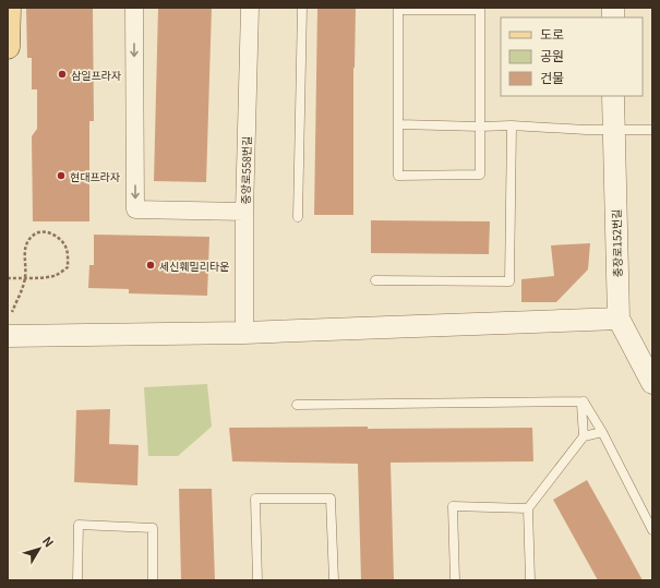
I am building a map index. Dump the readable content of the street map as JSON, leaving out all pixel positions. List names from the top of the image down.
{
  "streets": {
    "street": ["중앙로558번길", "충장로152번길"]
  },
  "places": ["삼일프라자", "현대프라자", "세신훼밀리타운"],
  "legend": ["도로", "공원", "건물"],
  "north": "top right"
}
